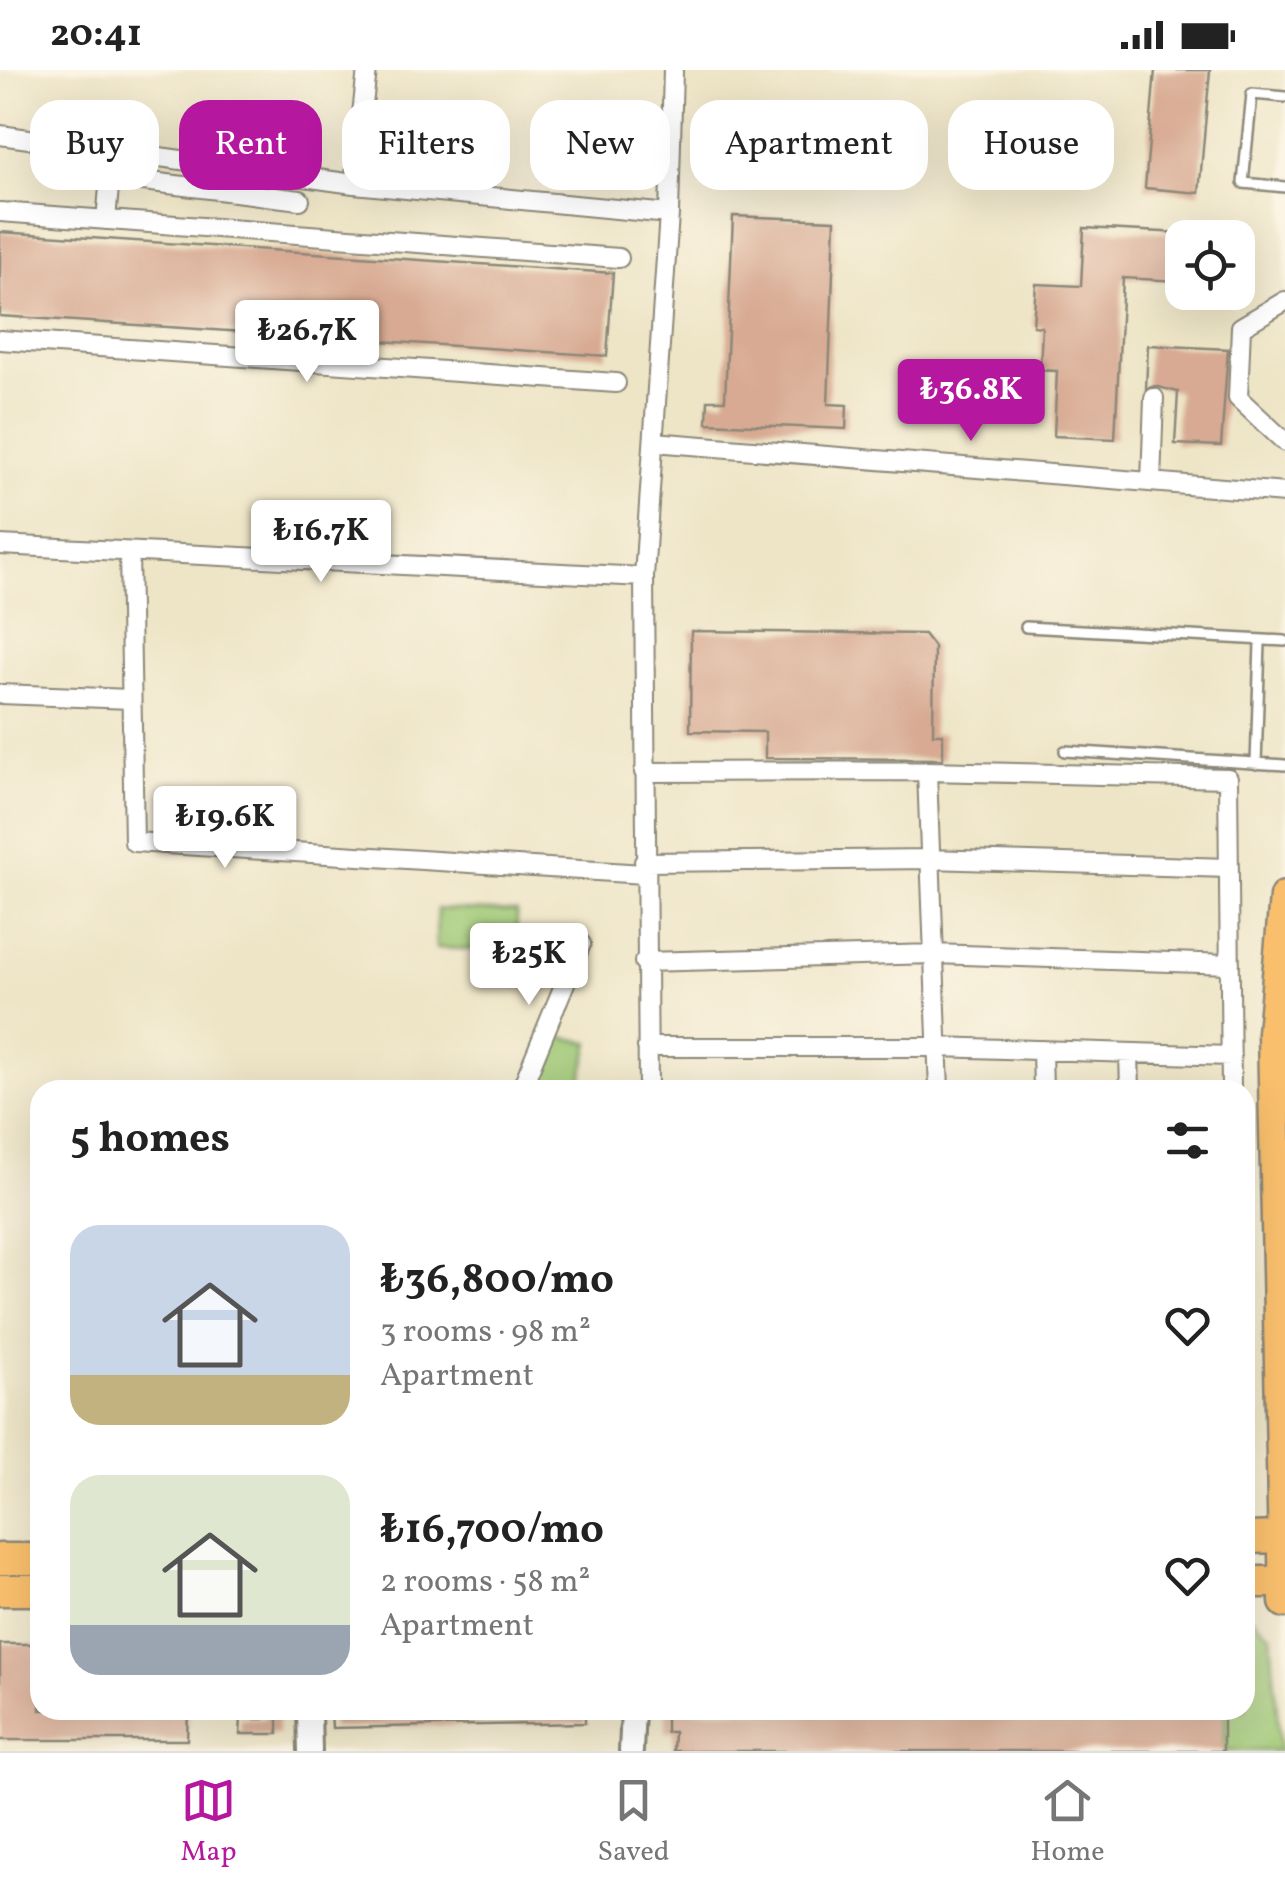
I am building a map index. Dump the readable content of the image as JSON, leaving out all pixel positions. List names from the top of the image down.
{
  "page": {
    "status": "20:41",
    "chip": [
      "Buy",
      "Rent",
      "Filters",
      "New",
      "Apartment",
      "House"
    ],
    "price": [
      "₺26.7K",
      "₺36.8K",
      "₺16.7K",
      "₺19.6K",
      "₺25K"
    ],
    "heading": "5 homes",
    "list": [
      {
        "name": "₺36,800/mo",
        "note": "3 rooms · 98 m² · Apartment"
      },
      {
        "name": "₺16,700/mo",
        "note": "2 rooms · 58 m² · Apartment"
      }
    ],
    "tabs": ["Map", "Saved", "Home"]
  }
}
